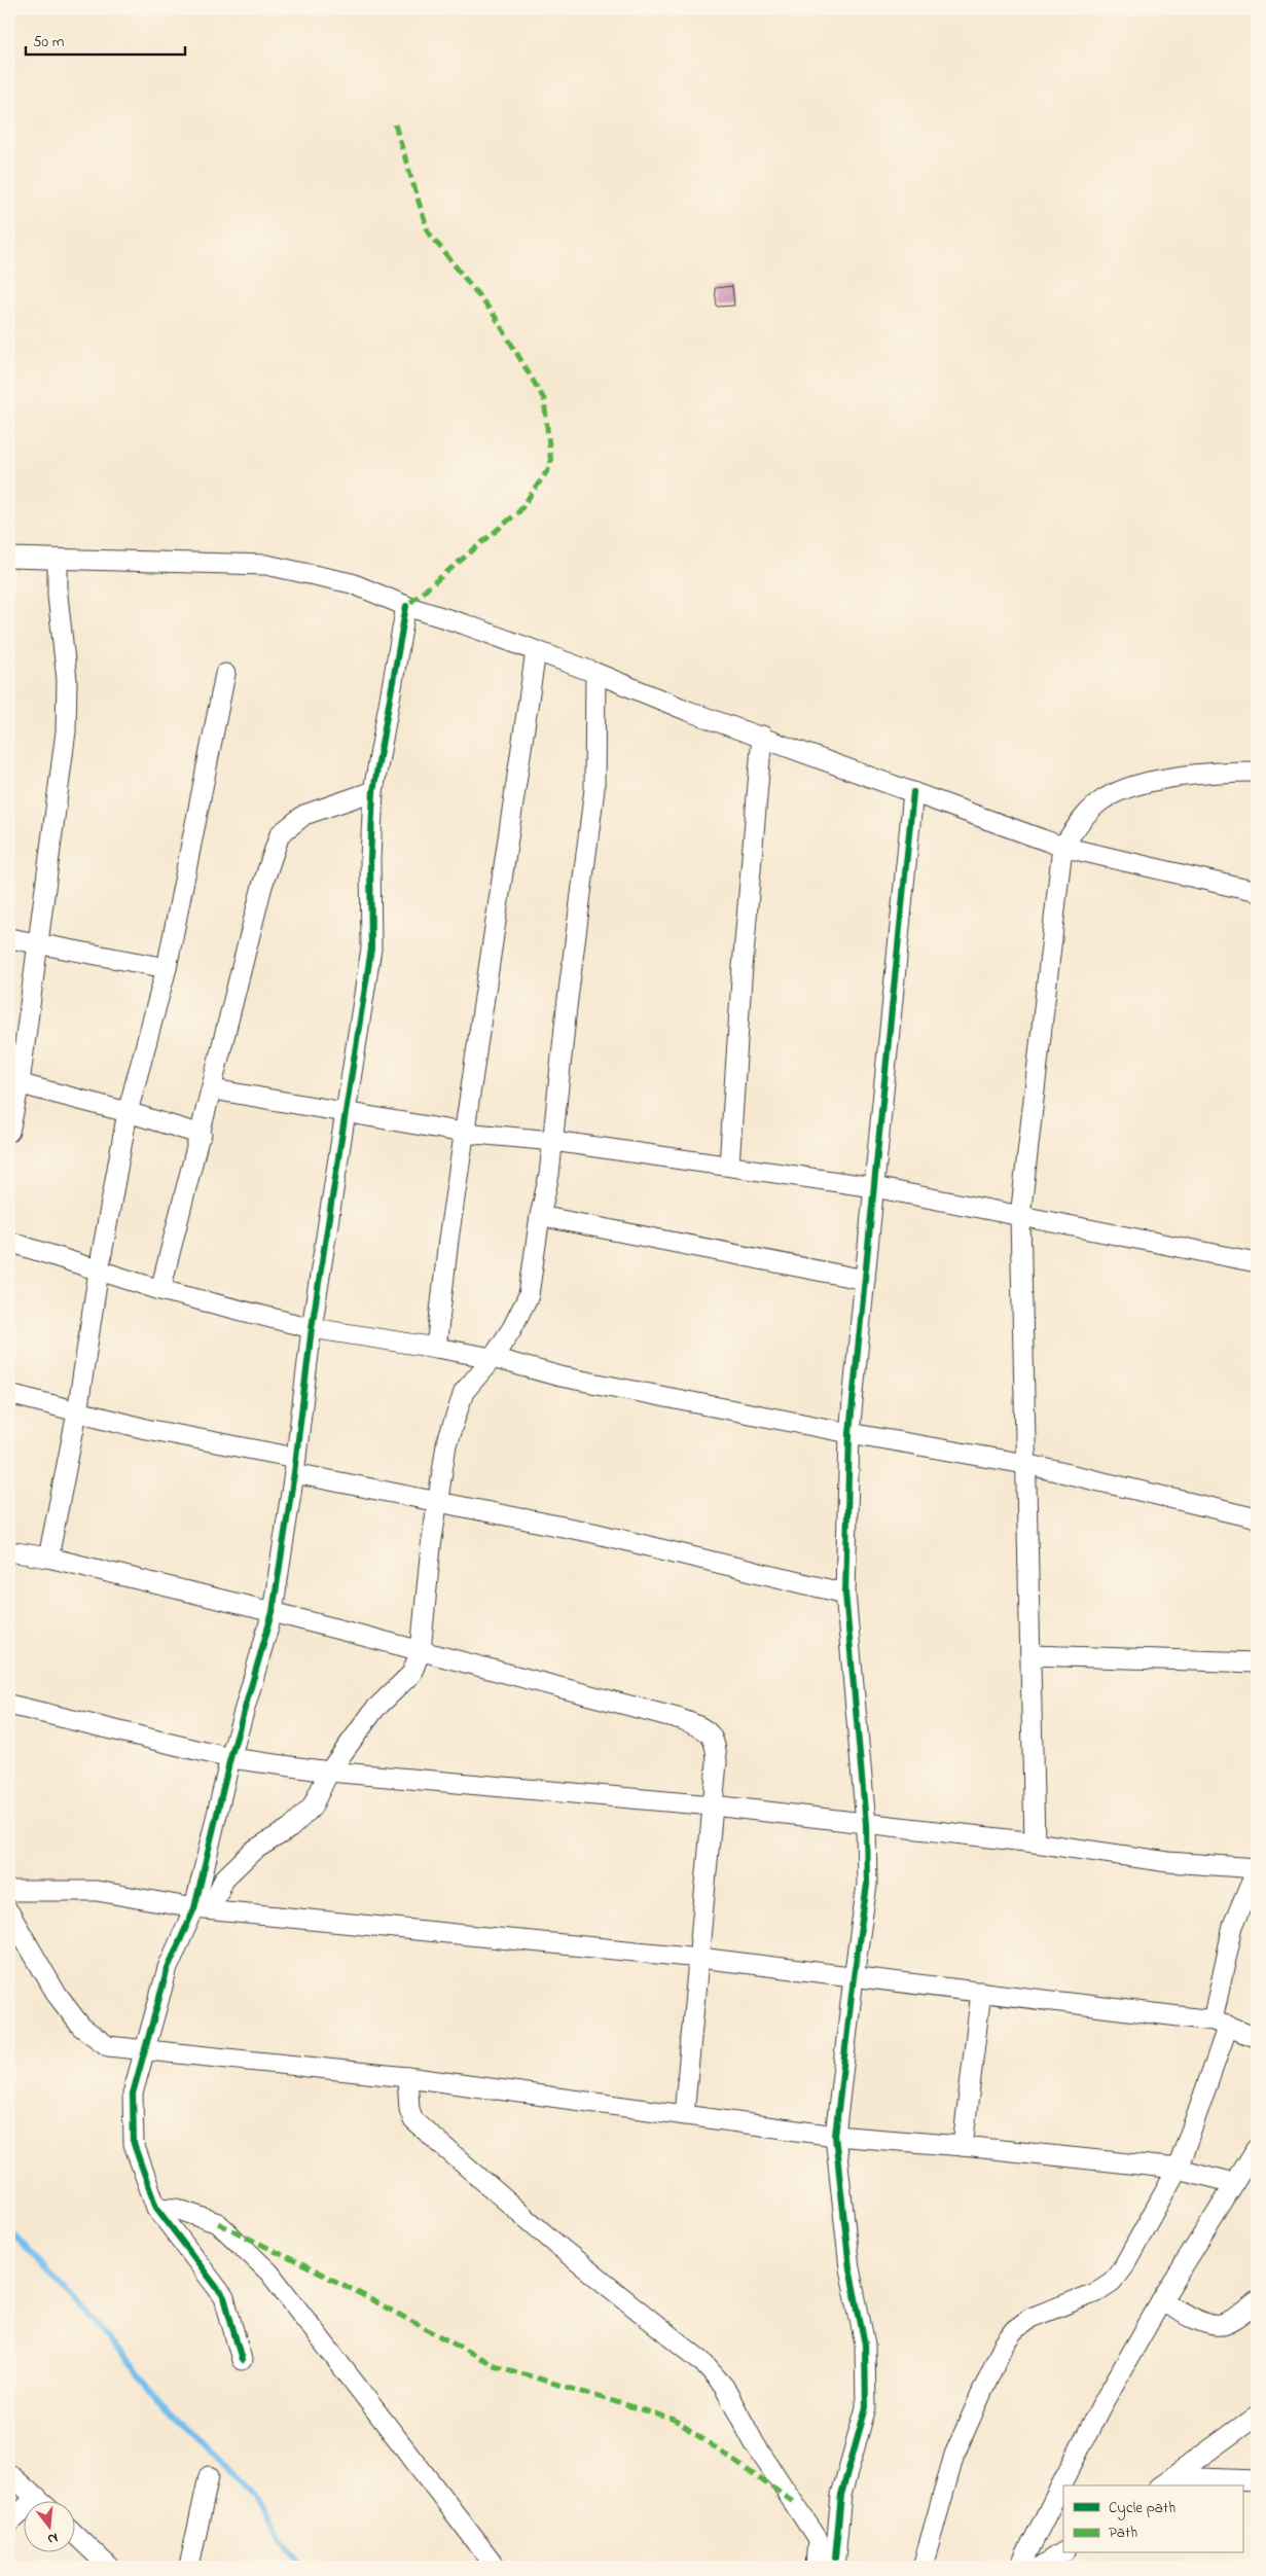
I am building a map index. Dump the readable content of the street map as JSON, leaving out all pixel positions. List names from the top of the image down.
{
  "legend": ["Cycle path", "Path"],
  "scale_bar": "50 m",
  "north": "bottom"
}
